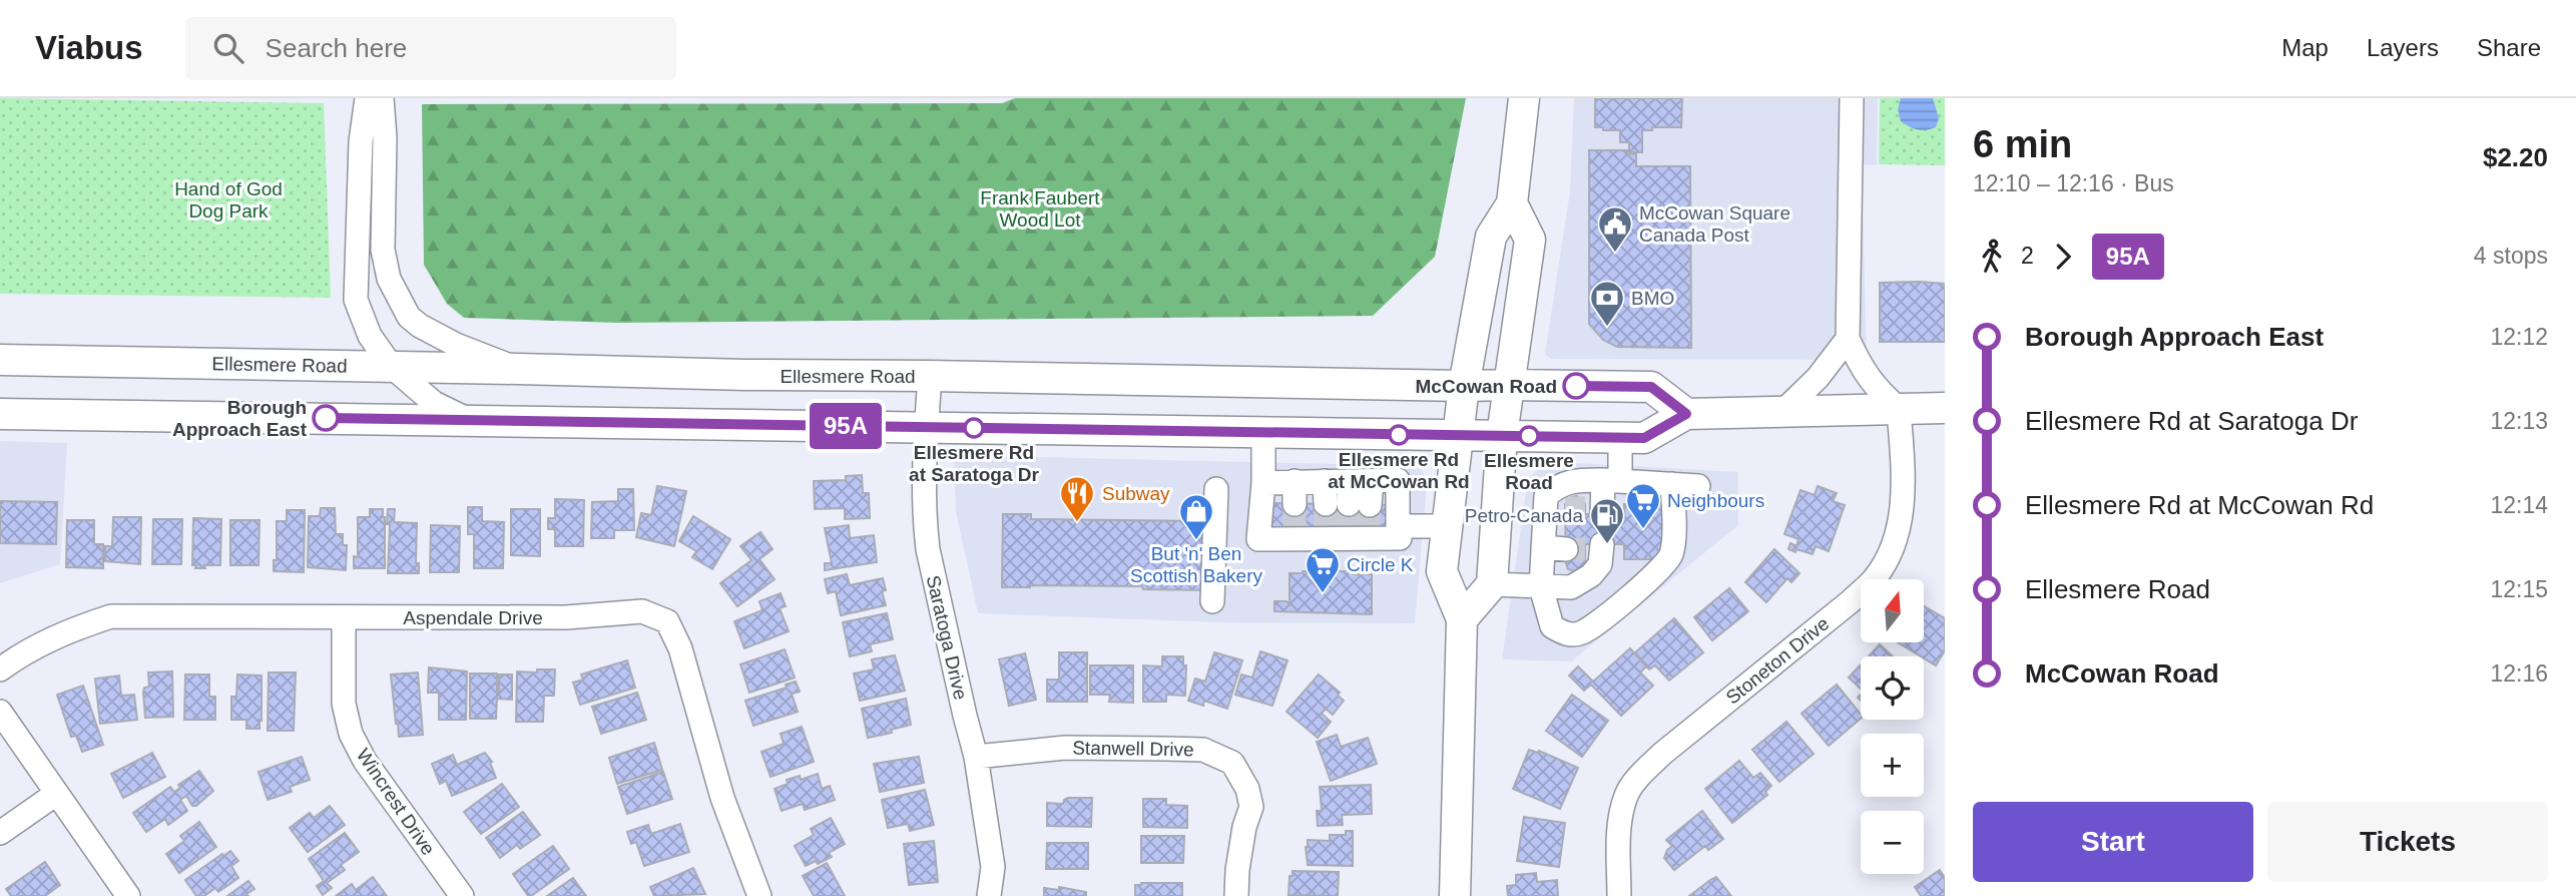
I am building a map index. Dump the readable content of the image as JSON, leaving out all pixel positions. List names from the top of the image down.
{
  "streets": {
    "main road": ["Ellesmere Road"],
    "street": [
      "Aspendale Drive",
      "Saratoga Drive",
      "Stoneton Drive",
      "Stanwell Drive",
      "Wincrest Drive"
    ]
  },
  "crossings": [
    ["Ellesmere Road", "Saratoga Drive"],
    ["Aspendale Drive", "Wincrest Drive"],
    ["Saratoga Drive", "Stanwell Drive"]
  ],
  "parks": ["Hand of God Dog Park", "Frank Faubert Wood Lot"],
  "places": {
    "public building": ["McCowan Square Canada Post"],
    "bank": ["BMO"],
    "other": [
      "McCowan Road",
      "Borough Approach East",
      "Ellesmere Rd at Saratoga Dr",
      "Ellesmere Rd at McCowan Rd",
      "Ellesmere Road"
    ],
    "restaurant": ["Subway"],
    "supermarket": ["Neighbours", "Circle K"],
    "shop": ["But 'n' Ben Scottish Bakery"],
    "fuel station": ["Petro-Canada"]
  },
  "lines": ["bus line 95A"],
  "north": "top",
  "page": {
    "header": "Viabus",
    "search": "Search here",
    "nav": ["Map", "Layers", "Share"],
    "on_map": "95A",
    "heading": ["6 min", "12:10 – 12:16 · Bus", "$2.20"],
    "legs": ["2", "95A", "4 stops"],
    "list": [
      {
        "name": "Borough Approach East",
        "value": "12:12"
      },
      {
        "name": "Ellesmere Rd at Saratoga Dr",
        "value": "12:13"
      },
      {
        "name": "Ellesmere Rd at McCowan Rd",
        "value": "12:14"
      },
      {
        "name": "Ellesmere Road",
        "value": "12:15"
      },
      {
        "name": "McCowan Road",
        "value": "12:16"
      }
    ],
    "map_buttons": ["+", "−"],
    "buttons": ["Start", "Tickets"]
  }
}
